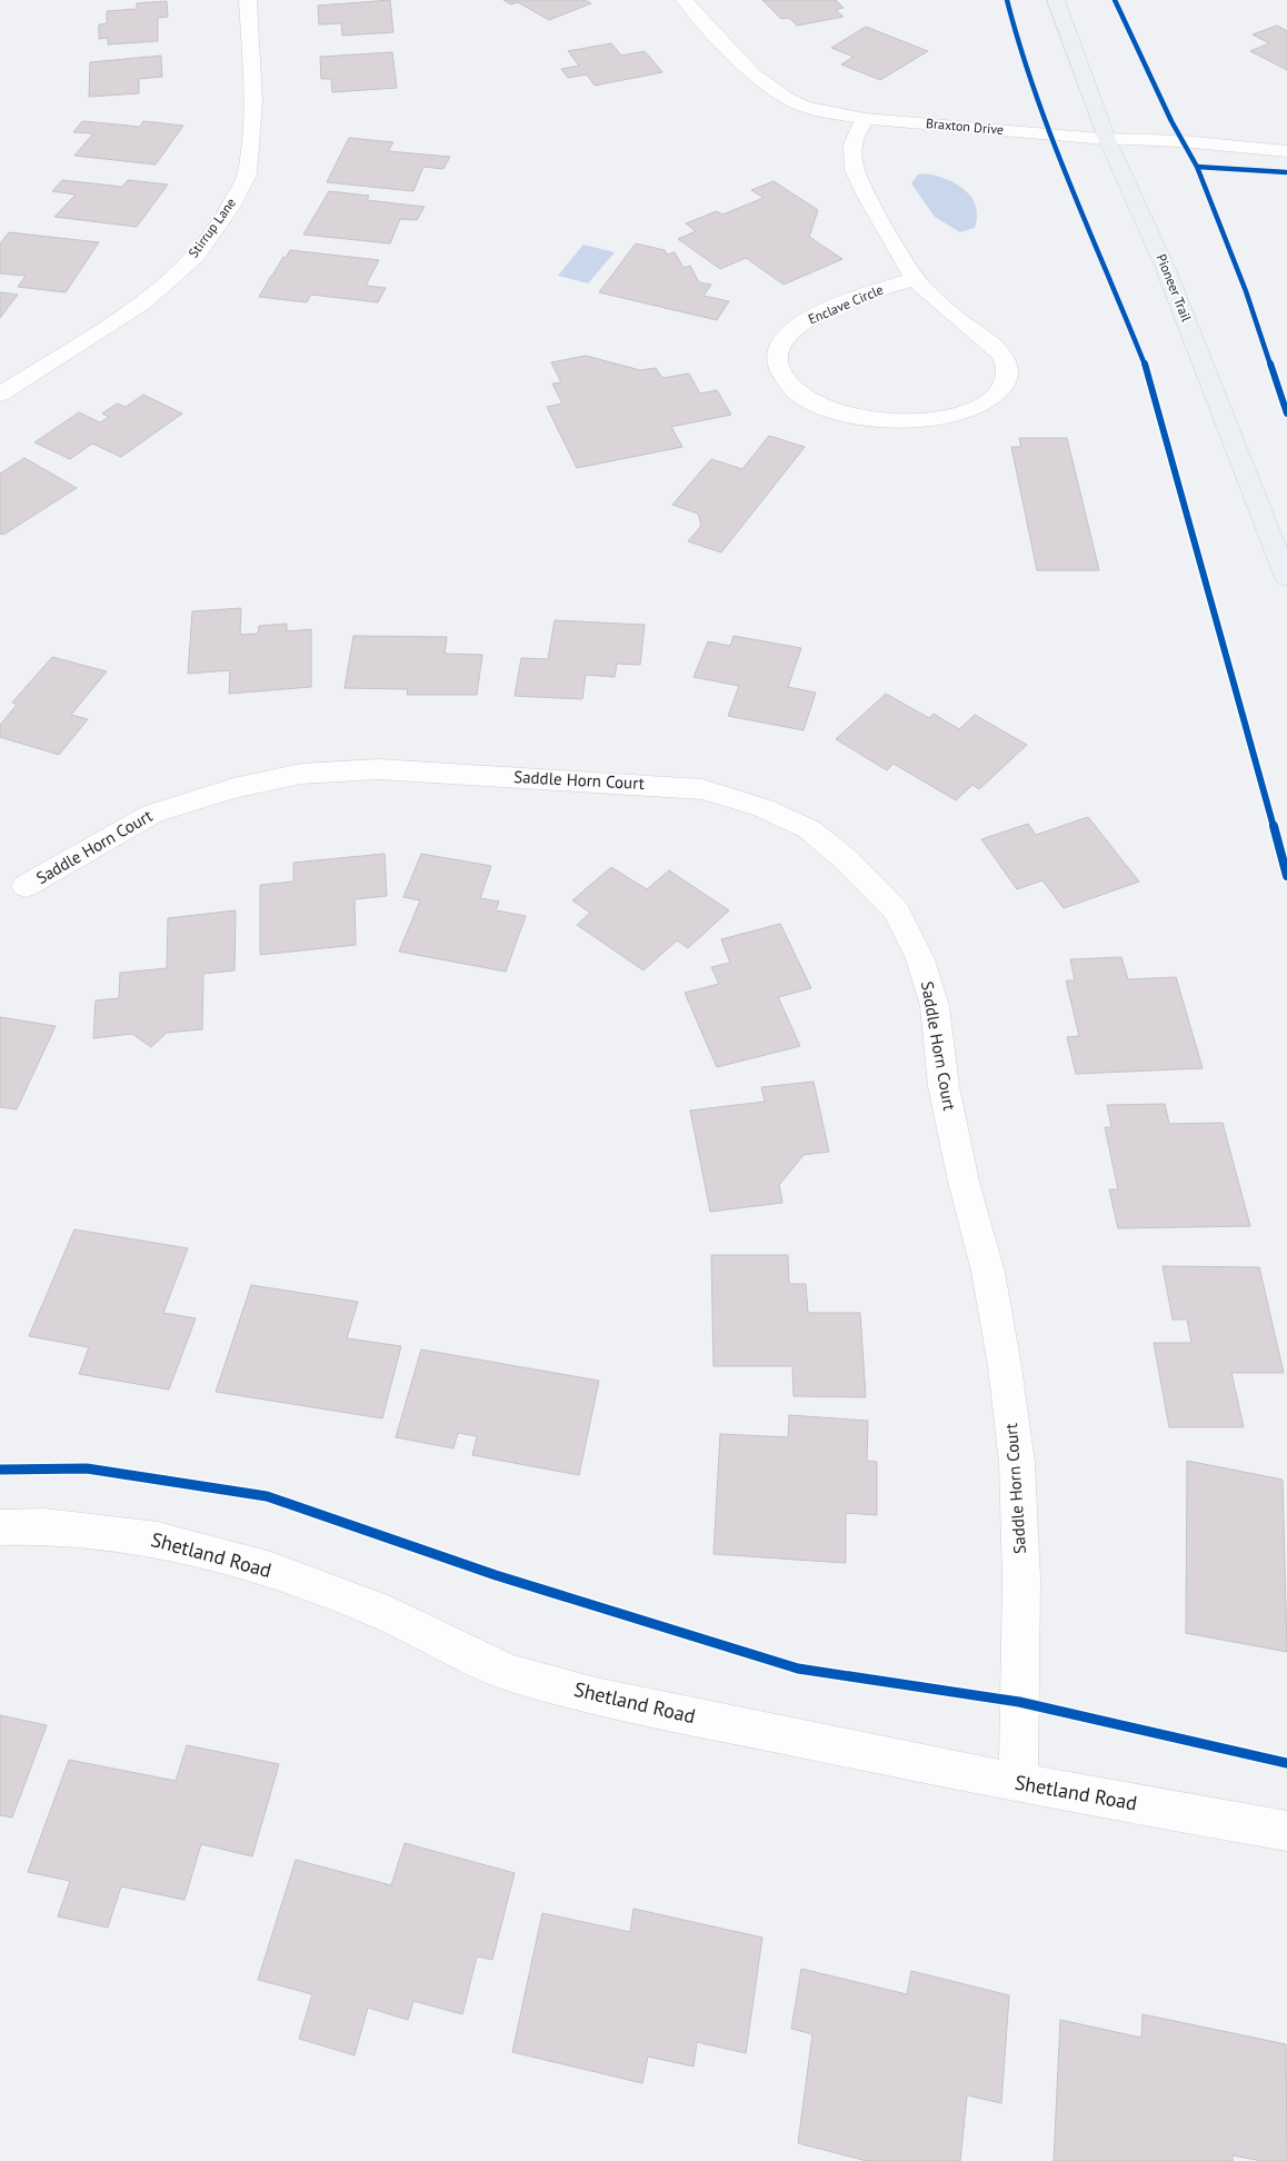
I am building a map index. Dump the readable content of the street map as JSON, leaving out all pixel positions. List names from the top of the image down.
{
  "streets": {
    "main road": ["Pioneer Trail"],
    "street": [
      "Braxton Drive",
      "Stirrup Lane",
      "Enclave Circle",
      "Saddle Horn Court",
      "Shetland Road"
    ]
  },
  "crossings": [
    ["Braxton Drive", "Pioneer Trail"],
    ["Braxton Drive", "Enclave Circle"],
    ["Saddle Horn Court", "Shetland Road"]
  ]
}
